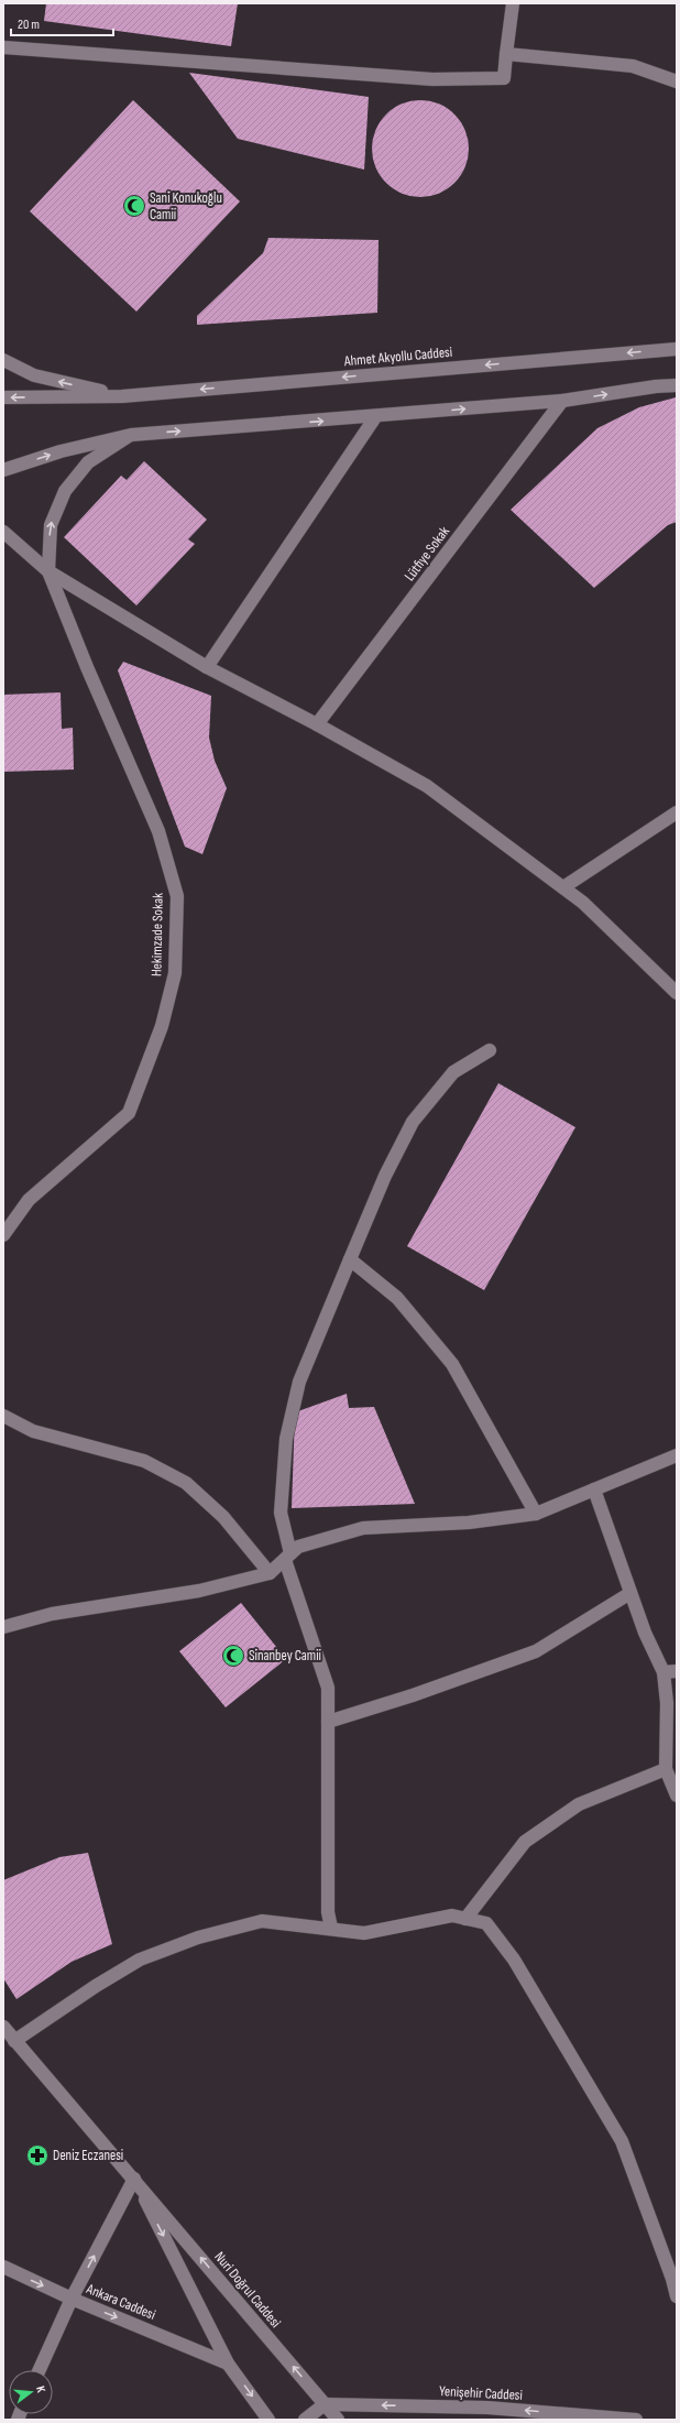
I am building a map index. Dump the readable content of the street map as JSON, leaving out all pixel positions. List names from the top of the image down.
{
  "streets": {
    "street": [
      "Ahmet Akyollu Caddesi",
      "Lütfiye Sokak",
      "Hekimzade Sokak",
      "Nuri Doğrul Caddesi",
      "Ankara Caddesi",
      "Yenişehir Caddesi"
    ]
  },
  "crossings": [
    ["Nuri Doğrul Caddesi", "Ankara Caddesi"],
    ["Nuri Doğrul Caddesi", "Yenişehir Caddesi"]
  ],
  "one_way": ["Ankara Caddesi", "Yenişehir Caddesi"],
  "places": {
    "mosque": ["Sani Konukoğlu Camii", "Sinanbey Camii"],
    "pharmacy": ["Deniz Eczanesi"]
  },
  "scale_bar": "20 m",
  "north": "right"
}
